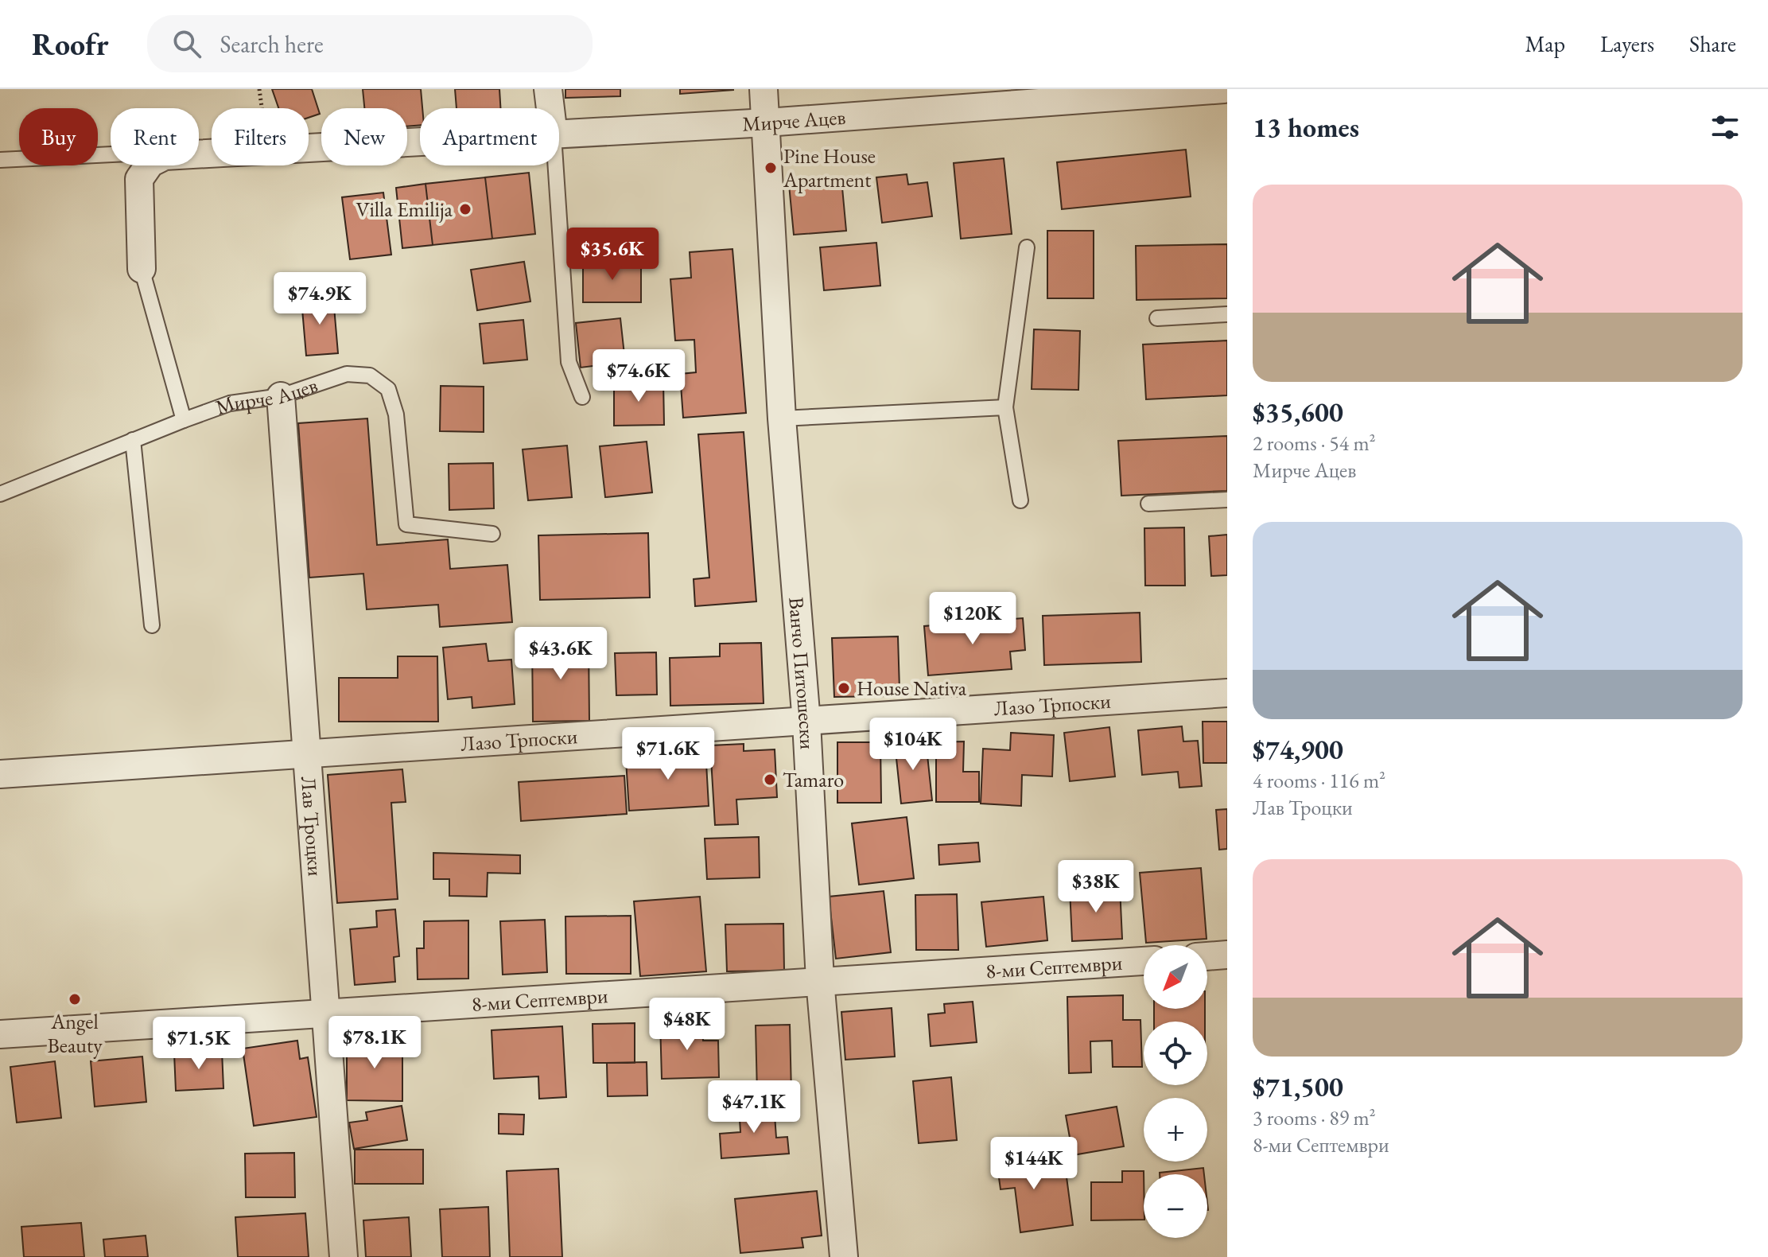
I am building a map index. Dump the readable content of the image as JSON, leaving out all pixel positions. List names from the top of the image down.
{
  "streets": {
    "street": [
      "Мирче Ацев",
      "Ванчо Питошески",
      "Лазо Трпоски",
      "Лав Троцки",
      "8-ми Септември"
    ]
  },
  "crossings": [
    ["Мирче Ацев", "Ванчо Питошески"],
    ["Мирче Ацев", "Лав Троцки"],
    ["Ванчо Питошески", "Лазо Трпоски"],
    ["Ванчо Питошески", "8-ми Септември"],
    ["Лазо Трпоски", "Лав Троцки"],
    ["Лав Троцки", "8-ми Септември"]
  ],
  "places": [
    "Pine House Apartment",
    "Villa Emilija",
    "House Nativa",
    "Tamaro",
    "Angel Beauty"
  ],
  "north": "bottom left",
  "page": {
    "header": "Roofr",
    "search": "Search here",
    "nav": ["Map", "Layers", "Share"],
    "heading": "13 homes",
    "chip": [
      "Buy",
      "Rent",
      "Filters",
      "New",
      "Apartment"
    ],
    "list": [
      {
        "name": "$35,600",
        "note": "2 rooms · 54 m² · Мирче Ацев"
      },
      {
        "name": "$74,900",
        "note": "4 rooms · 116 m² · Лав Троцки"
      },
      {
        "name": "$71,500",
        "note": "3 rooms · 89 m² · 8-ми Септември"
      }
    ],
    "price": [
      "$35.6K",
      "$74.9K",
      "$74.6K",
      "$120K",
      "$43.6K",
      "$104K",
      "$71.6K",
      "$38K",
      "$48K",
      "$78.1K",
      "$71.5K",
      "$47.1K",
      "$144K"
    ],
    "map_buttons": ["+", "−"]
  }
}
